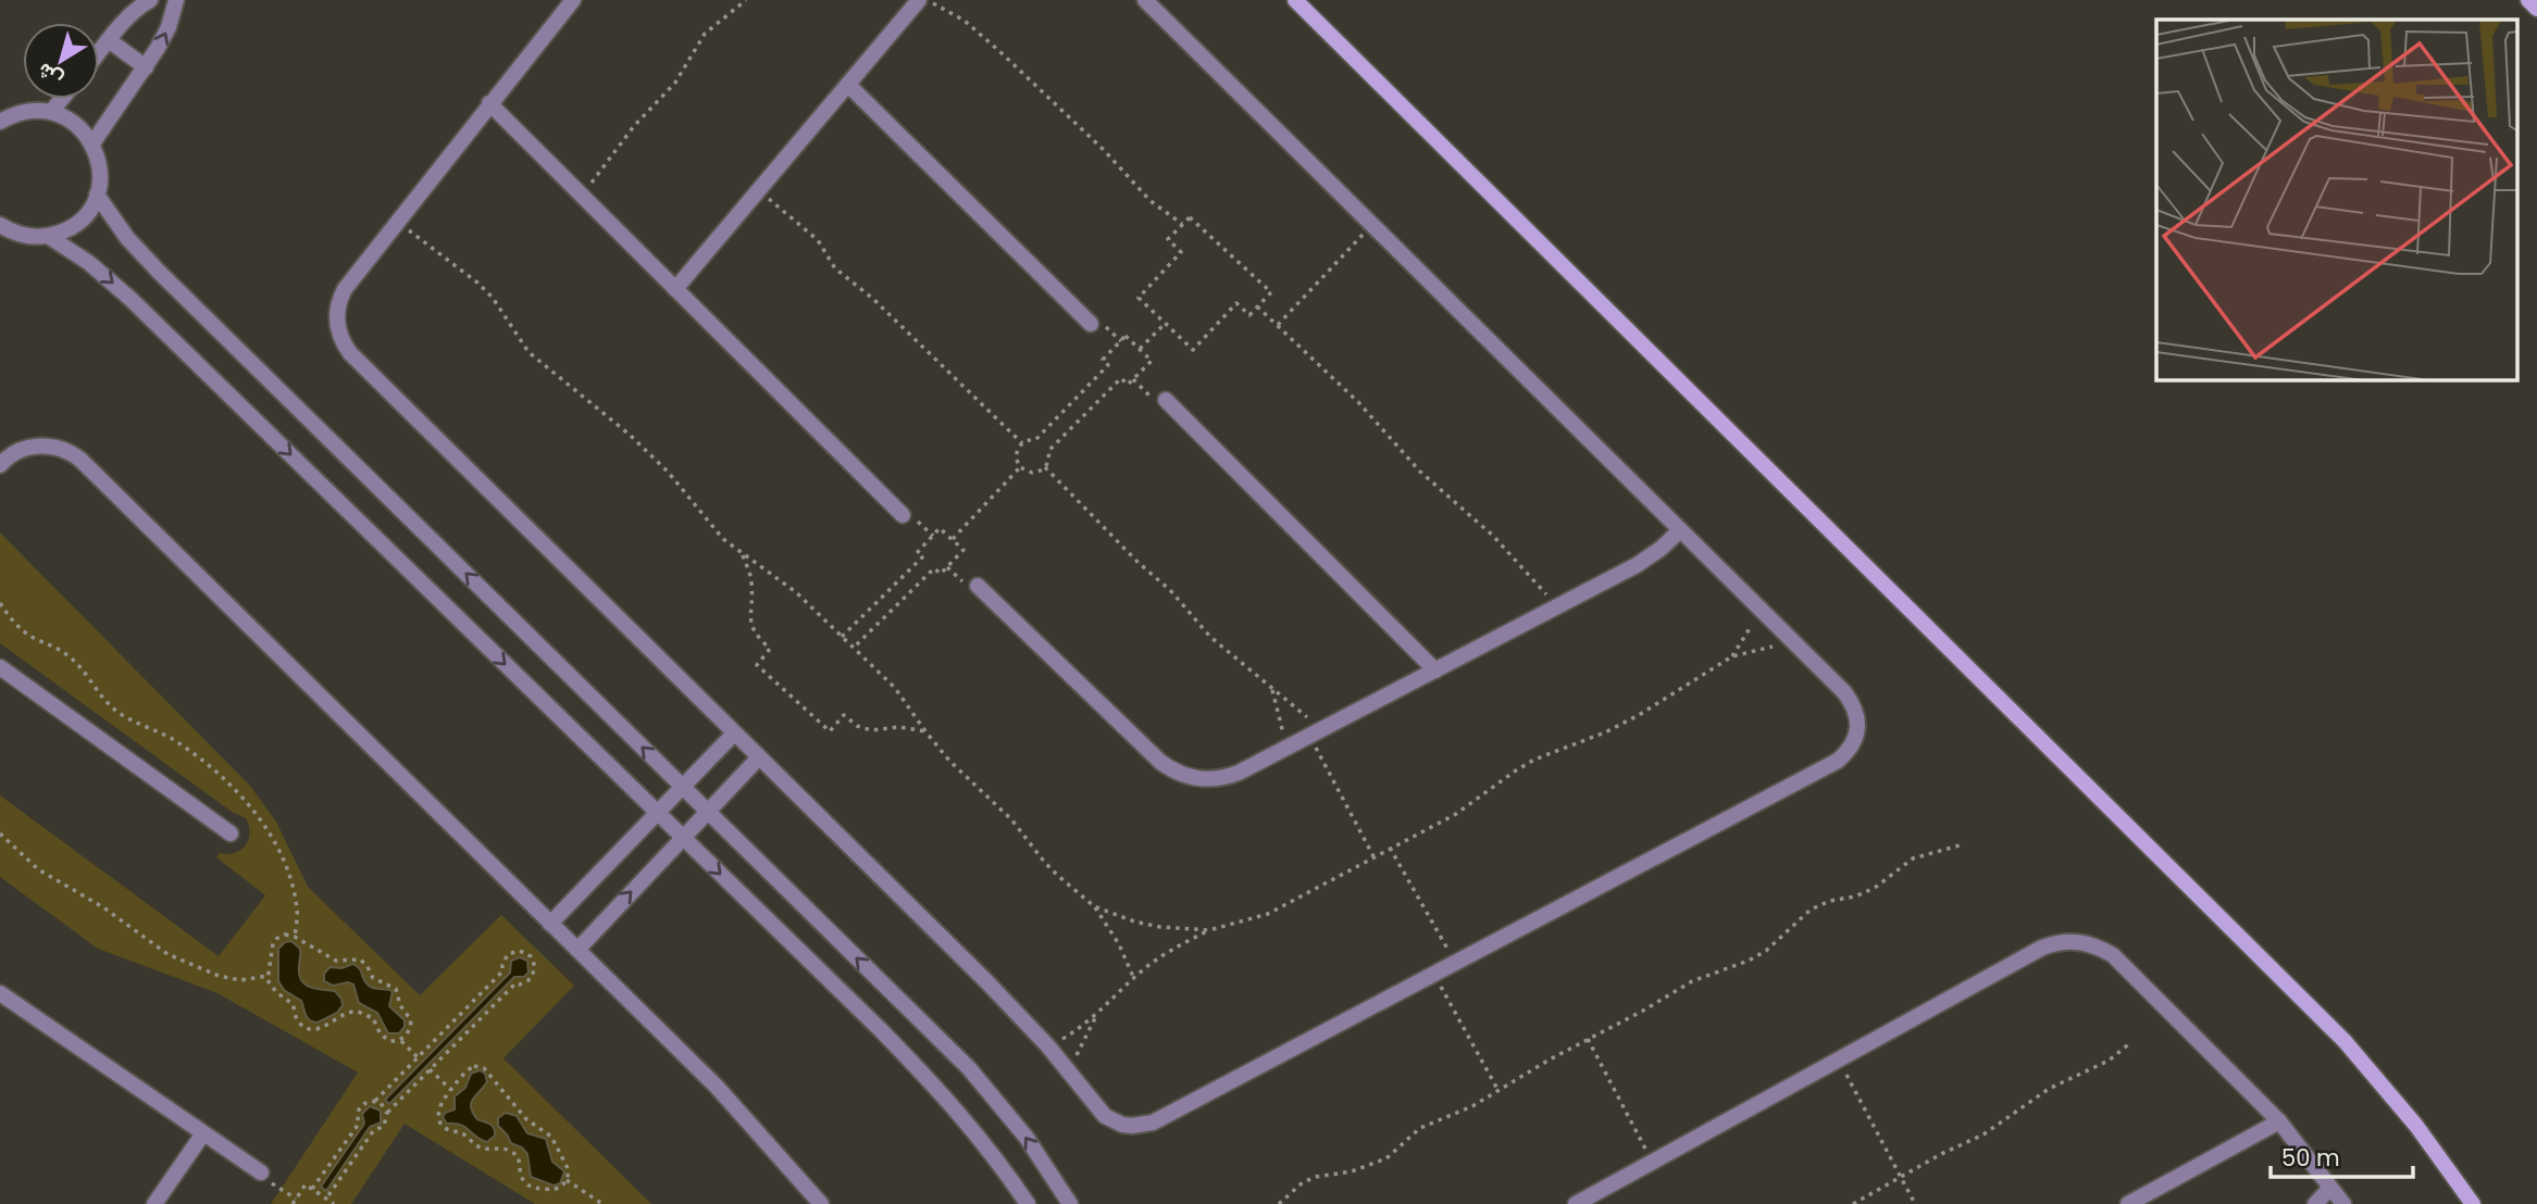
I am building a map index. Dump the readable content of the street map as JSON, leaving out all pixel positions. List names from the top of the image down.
{
  "scale_bar": "50 m",
  "north": "bottom left"
}
